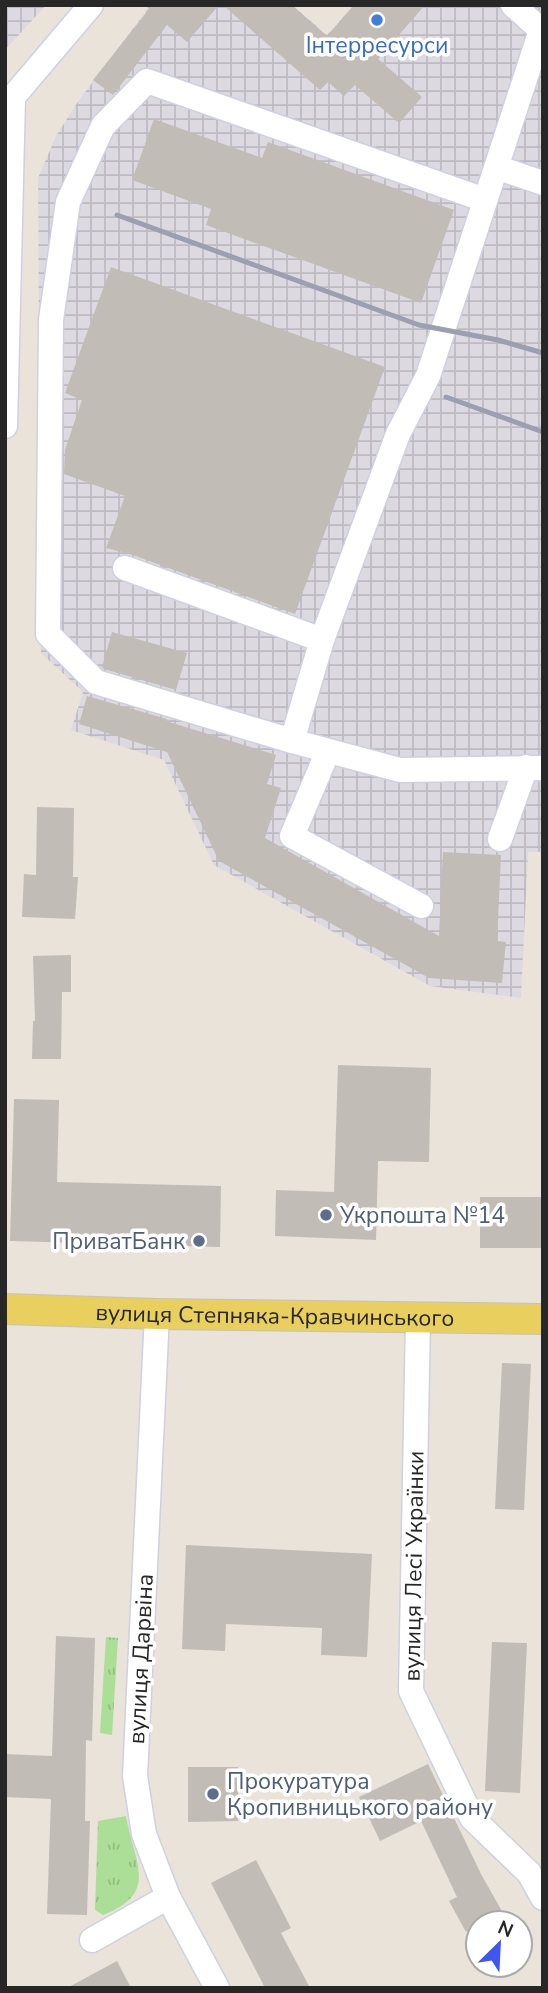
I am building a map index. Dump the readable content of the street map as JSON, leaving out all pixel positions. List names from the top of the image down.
{
  "streets": {
    "main road": ["вулиця Степняка-Кравчинського"],
    "street": ["вулиця Лесі Українки", "вулиця Дарвіна"]
  },
  "crossings": [
    ["вулиця Степняка-Кравчинського", "вулиця Лесі Українки"],
    ["вулиця Степняка-Кравчинського", "вулиця Дарвіна"]
  ],
  "places": [
    "Інтерресурси",
    "Укрпошта №14",
    "ПриватБанк",
    "Прокуратура Кропивницького району"
  ],
  "north": "top right"
}
